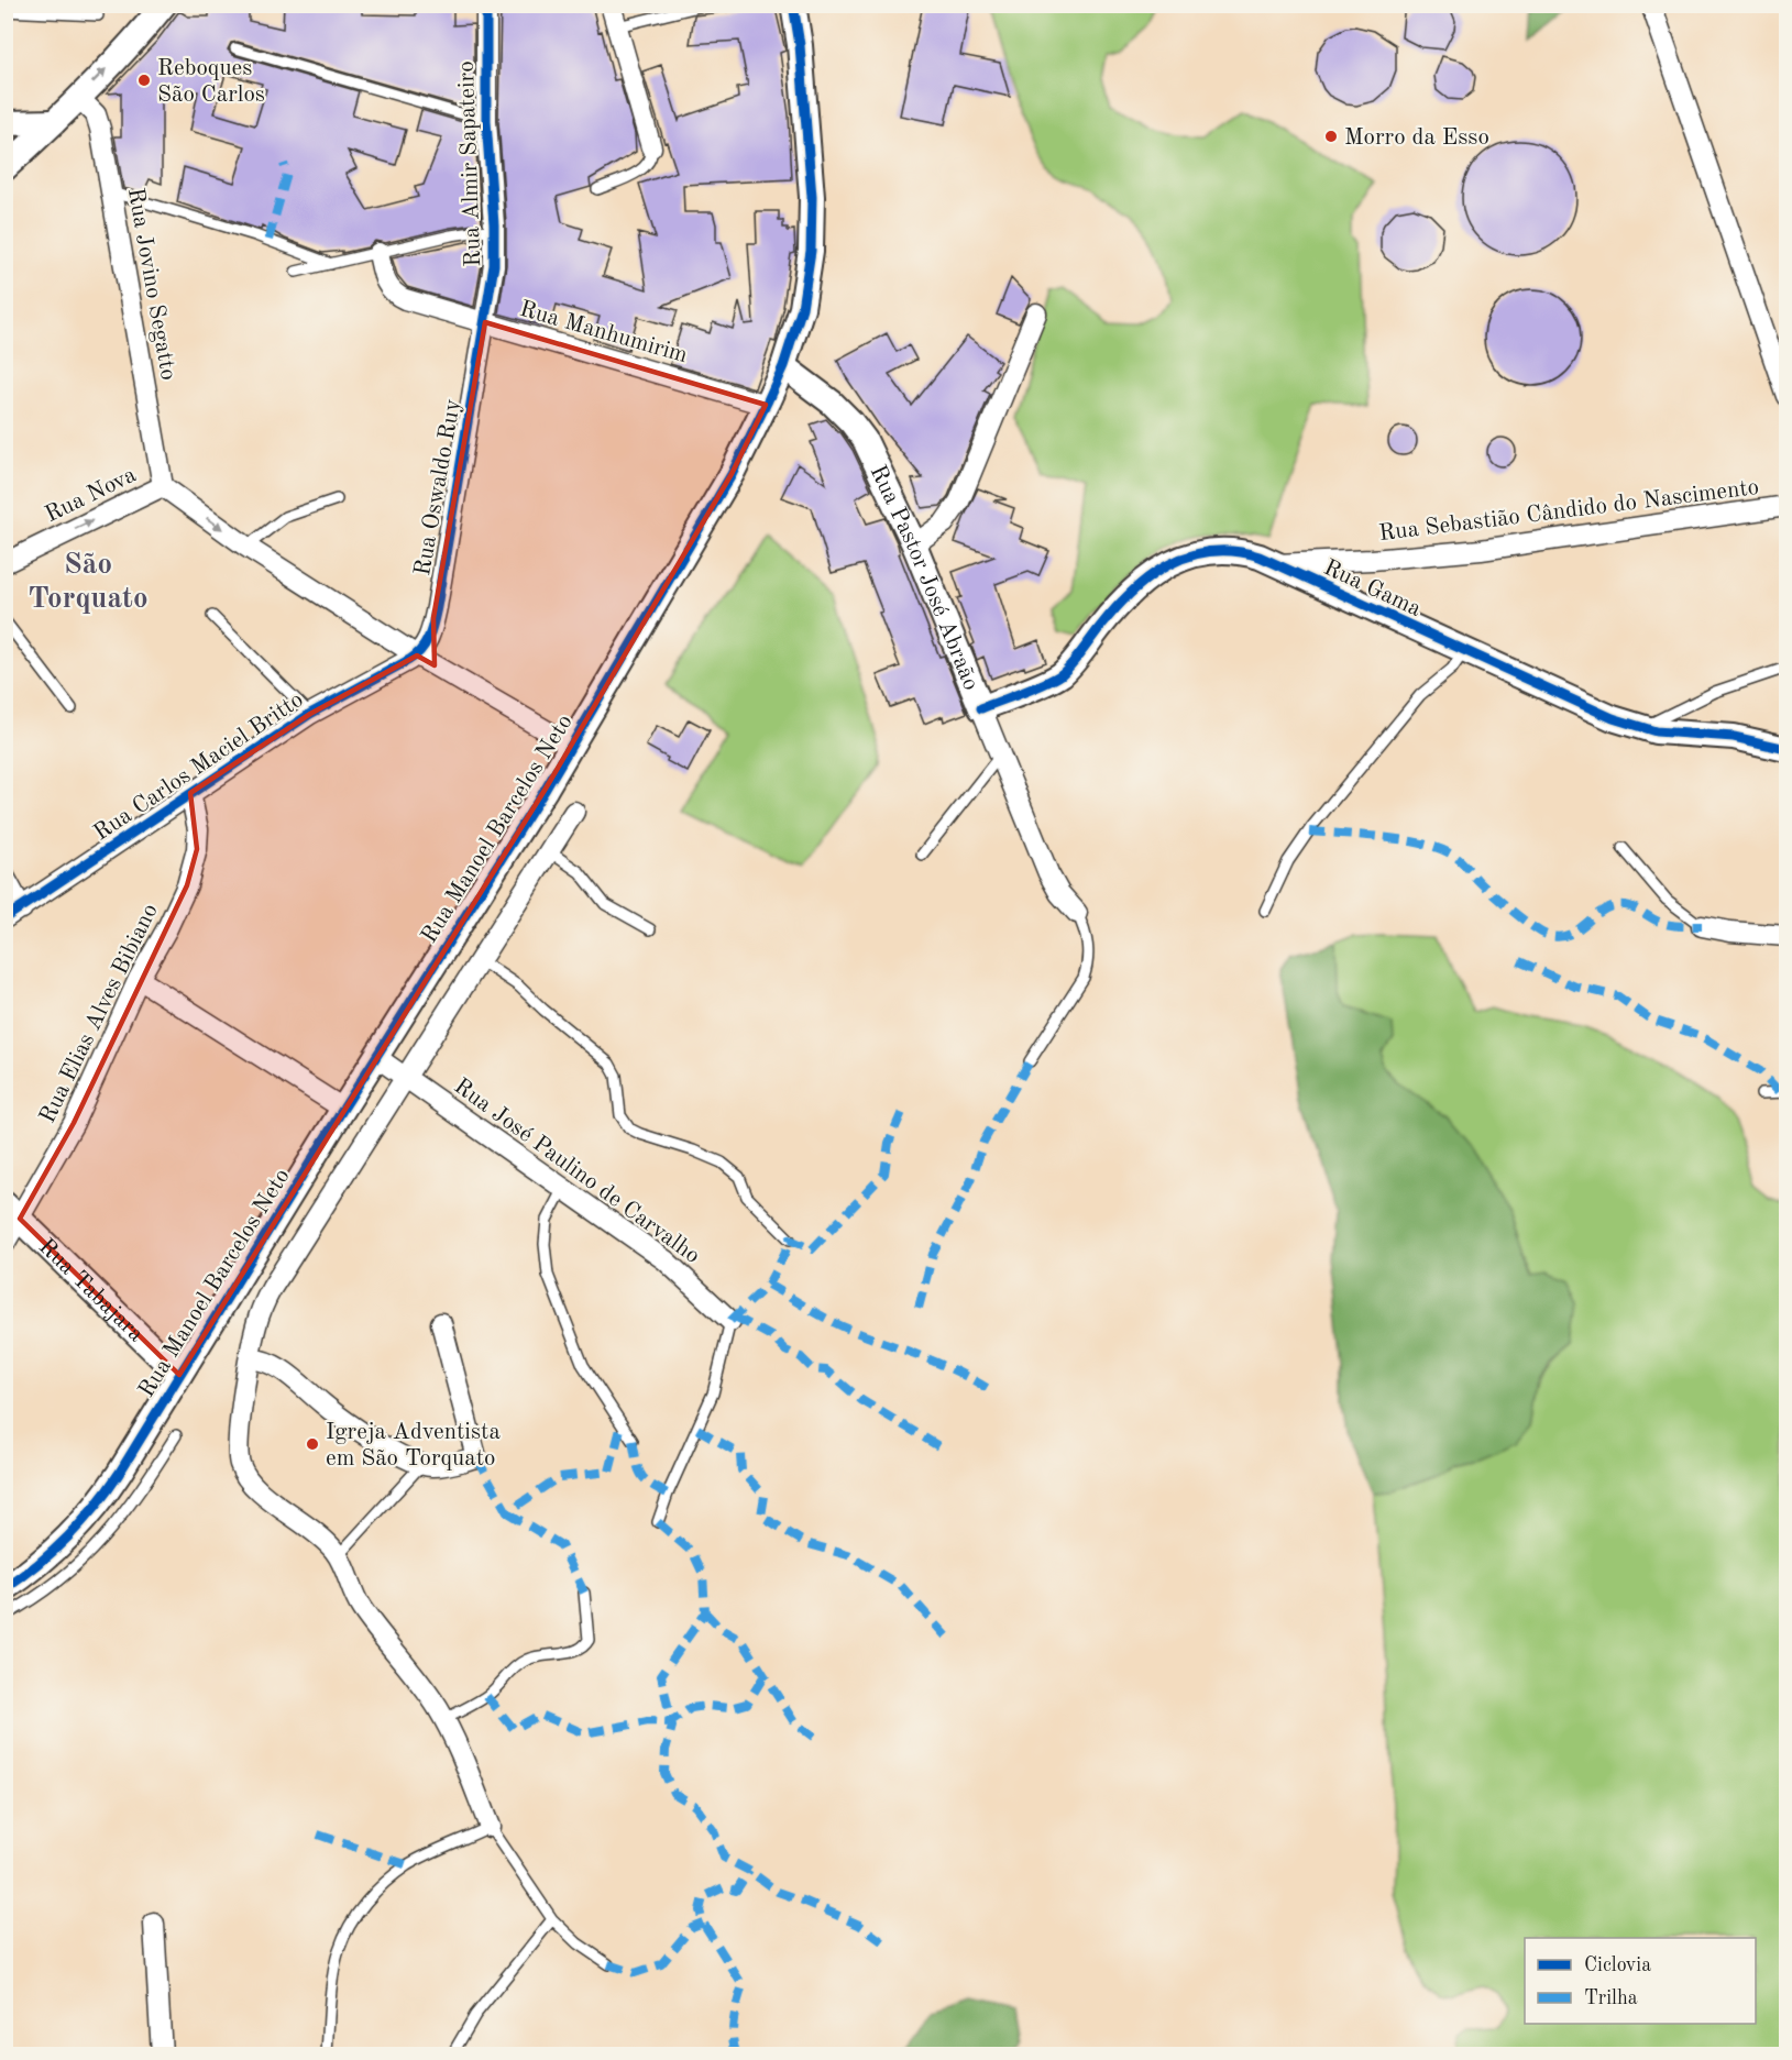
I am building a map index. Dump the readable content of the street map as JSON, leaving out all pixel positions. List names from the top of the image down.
{
  "streets": {
    "street": [
      "Rua Almir Sapateiro",
      "Rua Jovino Segatto",
      "Rua Manhumirim",
      "Rua Oswaldo Ruy",
      "Rua Nova",
      "Rua Sebastião Cândido do Nascimento",
      "Rua Pastor José Abraão",
      "Rua Gama",
      "Rua Carlos Maciel Britto",
      "Rua Manoel Barcelos Neto",
      "Rua Elias Alves Bibiano",
      "Rua José Paulino de Carvalho",
      "Rua Tabajara"
    ]
  },
  "crossings": [
    ["Rua Almir Sapateiro", "Rua Manhumirim"],
    ["Rua Almir Sapateiro", "Rua Oswaldo Ruy"],
    ["Rua Jovino Segatto", "Rua Nova"],
    ["Rua Manhumirim", "Rua Oswaldo Ruy"],
    ["Rua Manhumirim", "Rua Manoel Barcelos Neto"],
    ["Rua Oswaldo Ruy", "Rua Carlos Maciel Britto"],
    ["Rua Sebastião Cândido do Nascimento", "Rua Gama"],
    ["Rua Pastor José Abraão", "Rua Gama"],
    ["Rua Pastor José Abraão", "Rua Manoel Barcelos Neto"],
    ["Rua Carlos Maciel Britto", "Rua Elias Alves Bibiano"],
    ["Rua Manoel Barcelos Neto", "Rua José Paulino de Carvalho"],
    ["Rua Manoel Barcelos Neto", "Rua Tabajara"],
    ["Rua Elias Alves Bibiano", "Rua Tabajara"]
  ],
  "one_way": ["Rua Nova"],
  "districts": ["São Torquato"],
  "places": ["Reboques São Carlos", "Morro da Esso", "Igreja Adventista em São Torquato"],
  "legend": ["Ciclovia", "Trilha"]
}
